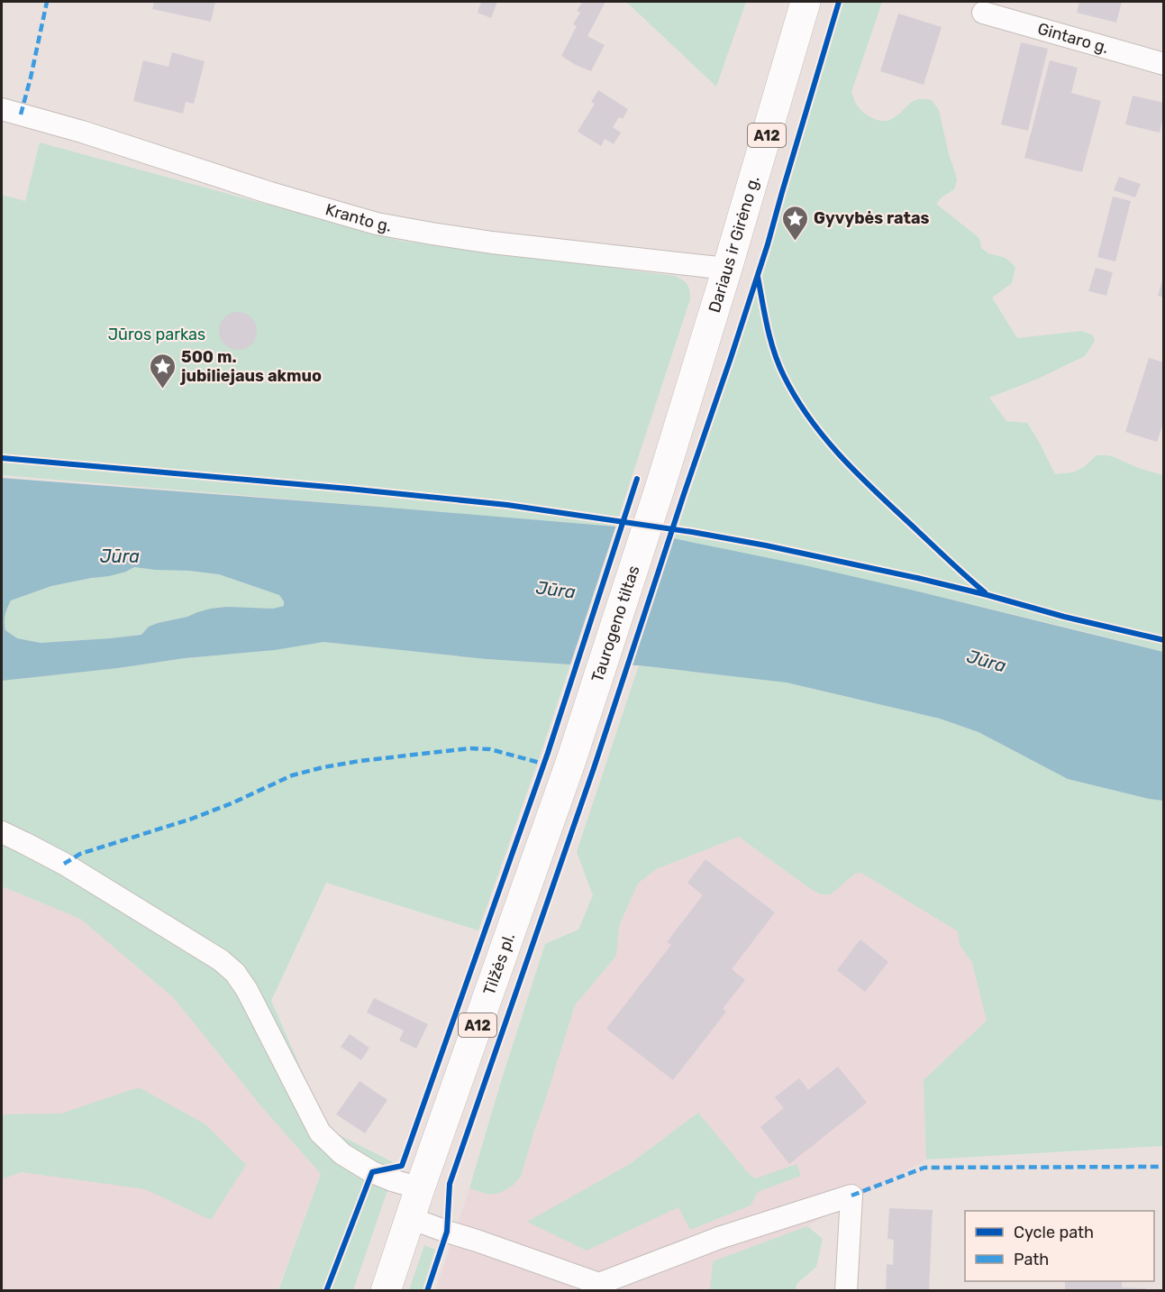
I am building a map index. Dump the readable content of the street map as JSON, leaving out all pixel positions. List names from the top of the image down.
{
  "streets": {
    "highway": [
      "A12",
      "Dariaus ir Girėno g.",
      "Taurogeno tiltas",
      "Tilžės pl."
    ],
    "street": ["Gintaro g.", "Kranto g."]
  },
  "crossings": [
    ["Kranto g.", "Dariaus ir Girėno g."],
    ["Dariaus ir Girėno g.", "Taurogeno tiltas"],
    ["Taurogeno tiltas", "Tilžės pl."]
  ],
  "water": ["Jūra"],
  "parks": ["Jūros parkas"],
  "places": {
    "place": ["Gyvybės ratas", "500 m. jubiliejaus akmuo"]
  },
  "legend": ["Cycle path", "Path"]
}
